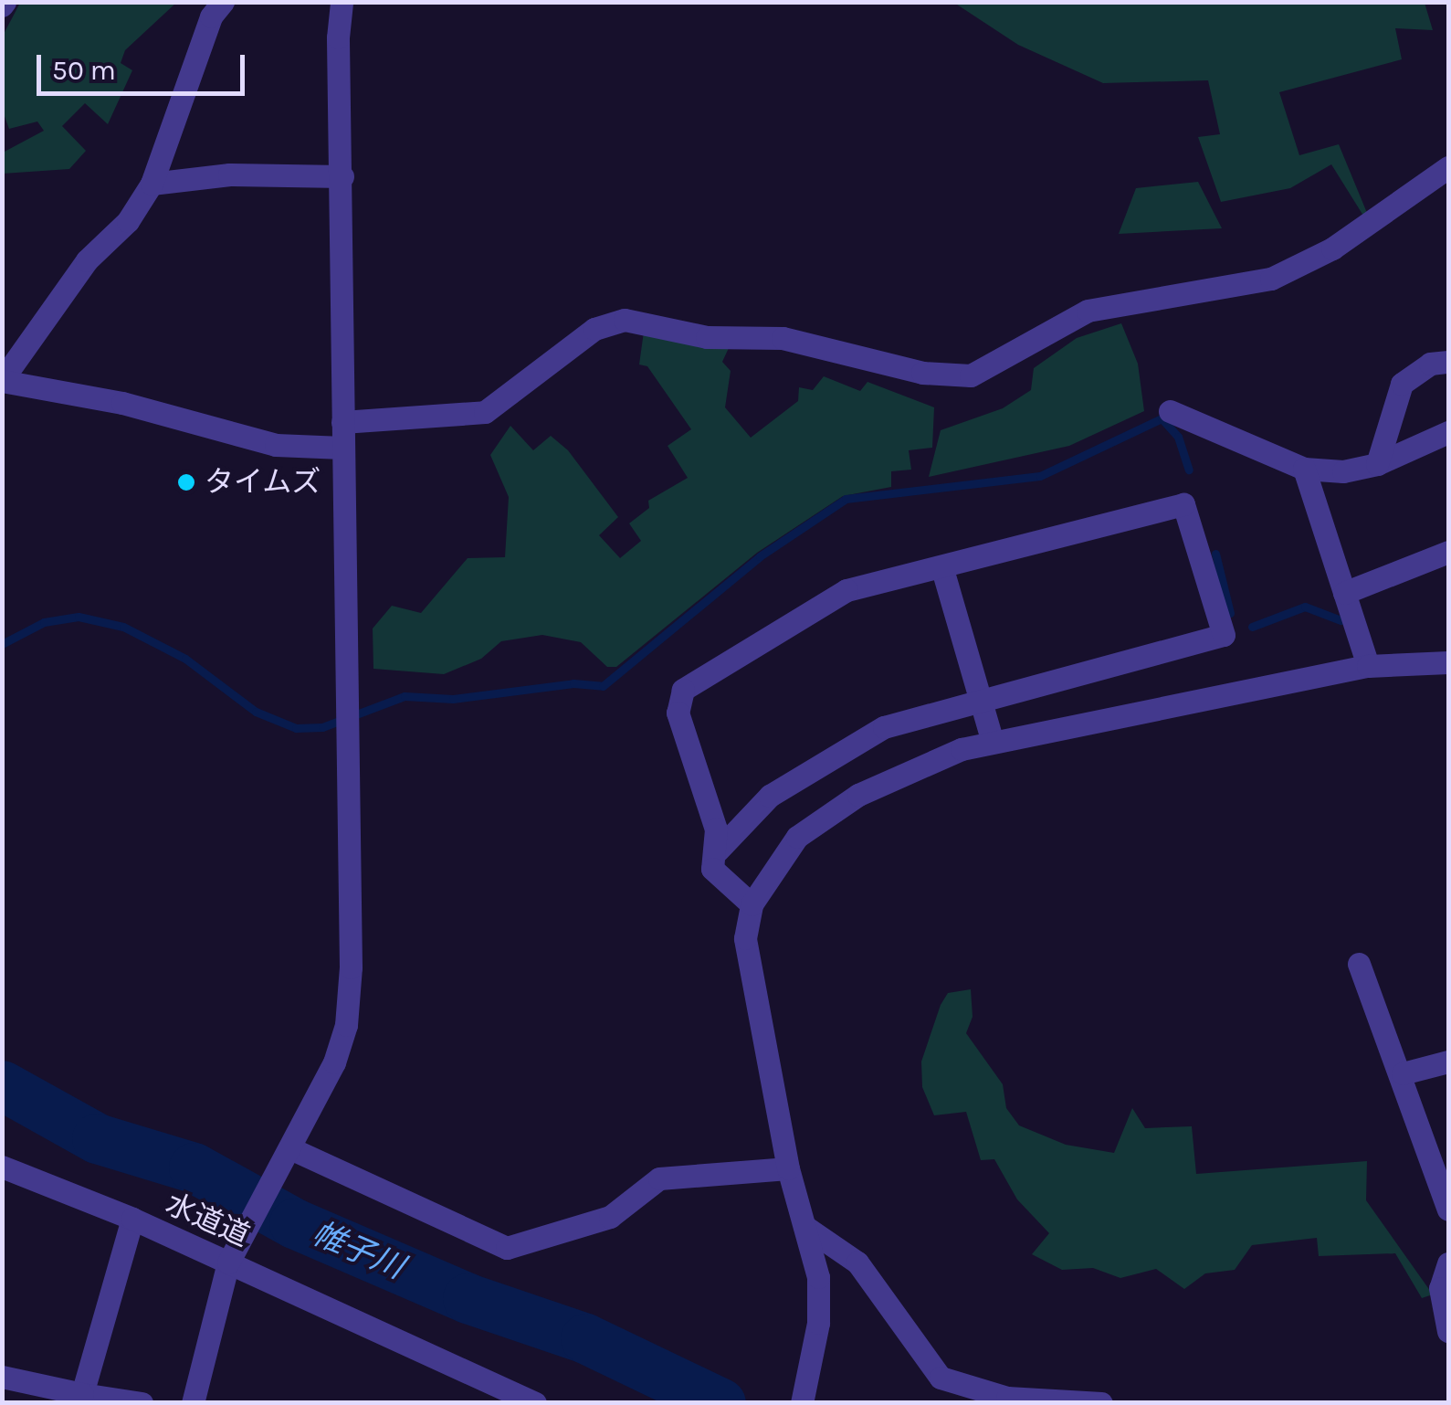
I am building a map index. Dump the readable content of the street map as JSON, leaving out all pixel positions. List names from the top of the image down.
{
  "streets": {
    "street": ["水道道"]
  },
  "water": ["帷子川"],
  "places": ["タイムズ"],
  "scale_bar": "50 m"
}
